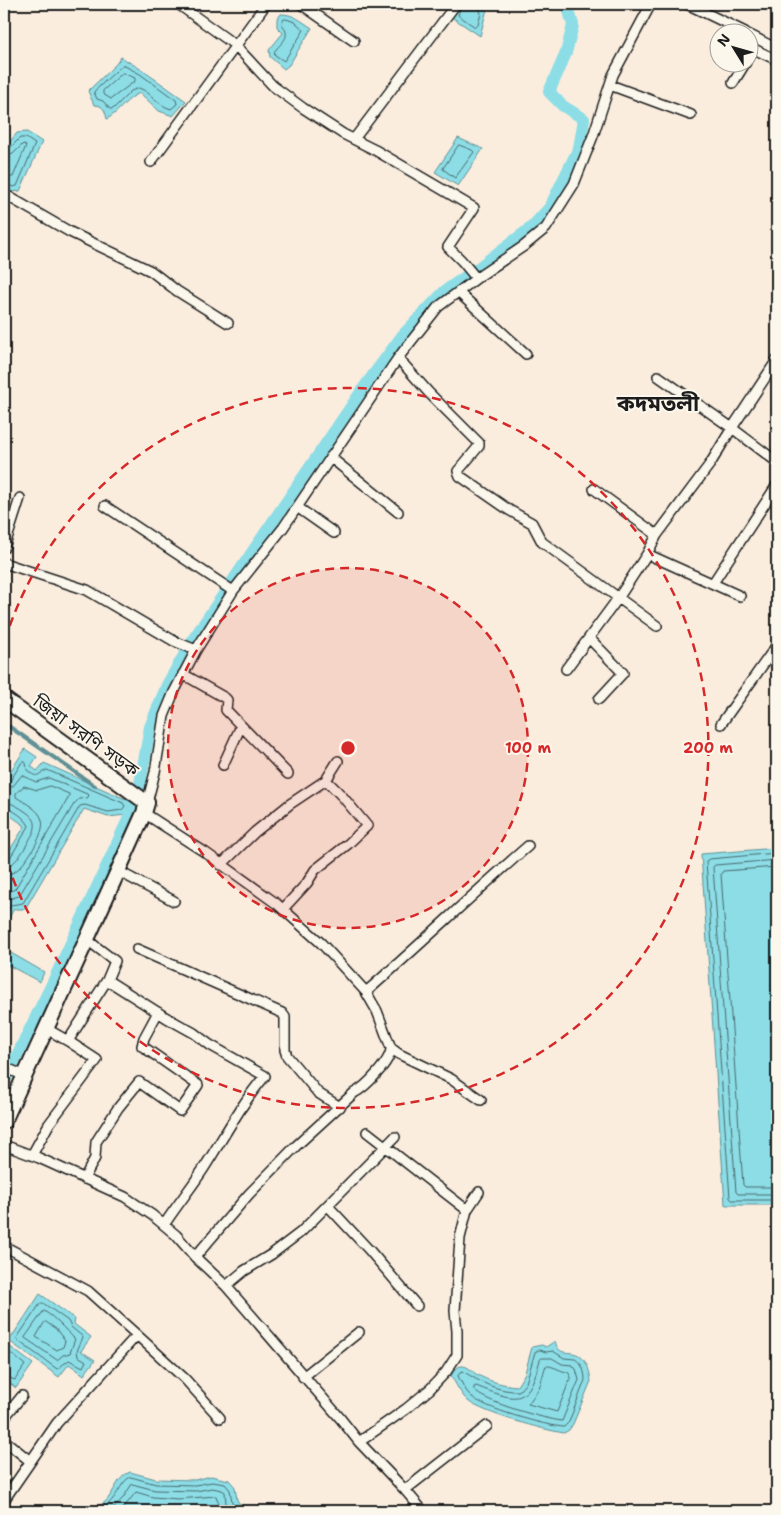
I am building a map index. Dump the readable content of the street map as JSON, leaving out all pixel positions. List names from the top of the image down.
{
  "streets": {
    "main road": ["জিয়া সরণি সড়ক"]
  },
  "districts": ["কদমতলী"],
  "north": "top left",
  "rings": ["100 m", "200 m"]
}
